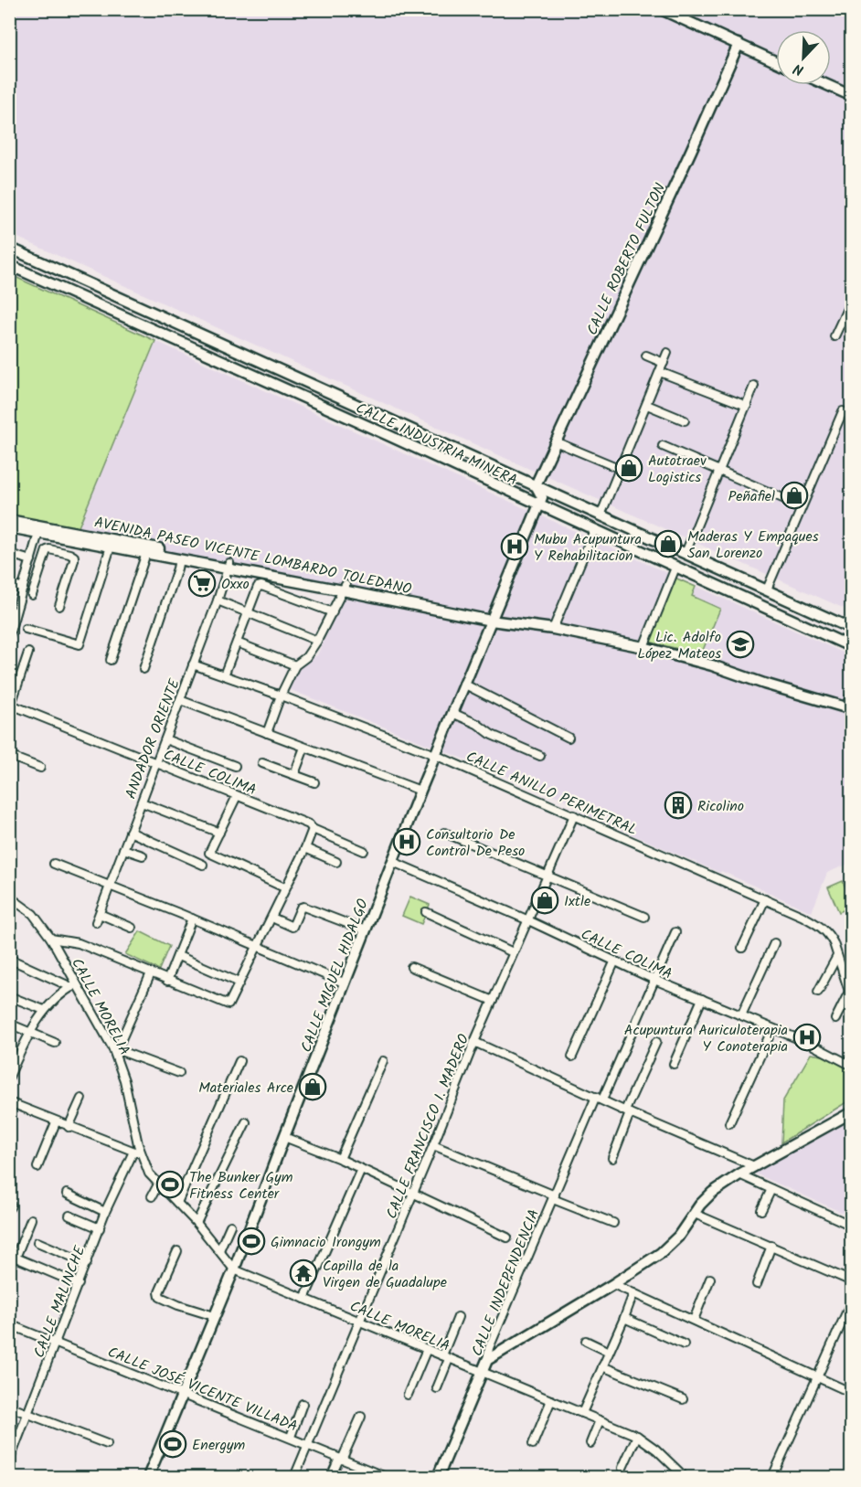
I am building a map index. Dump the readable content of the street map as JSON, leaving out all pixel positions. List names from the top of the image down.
{
  "streets": {
    "main road": [
      "CALLE ROBERTO FULTON",
      "CALLE INDUSTRIA MINERA",
      "AVENIDA PASEO VICENTE LOMBARDO TOLEDANO",
      "CALLE MIGUEL HIDALGO",
      "CALLE INDEPENDENCIA"
    ],
    "street": [
      "ANDADOR ORIENTE",
      "CALLE COLIMA",
      "CALLE ANILLO PERIMETRAL",
      "CALLE MORELIA",
      "CALLE FRANCISCO I. MADERO",
      "CALLE MALINCHE",
      "CALLE JOSÉ VICENTE VILLADA"
    ]
  },
  "crossings": [
    ["CALLE ROBERTO FULTON", "CALLE INDUSTRIA MINERA"],
    ["CALLE INDUSTRIA MINERA", "CALLE MIGUEL HIDALGO"],
    ["AVENIDA PASEO VICENTE LOMBARDO TOLEDANO", "ANDADOR ORIENTE"],
    ["AVENIDA PASEO VICENTE LOMBARDO TOLEDANO", "CALLE MIGUEL HIDALGO"],
    ["ANDADOR ORIENTE", "CALLE COLIMA"],
    ["ANDADOR ORIENTE", "CALLE ANILLO PERIMETRAL"],
    ["CALLE COLIMA", "CALLE MIGUEL HIDALGO"],
    ["CALLE COLIMA", "CALLE FRANCISCO I. MADERO"],
    ["CALLE COLIMA", "CALLE INDEPENDENCIA"],
    ["CALLE ANILLO PERIMETRAL", "CALLE MIGUEL HIDALGO"],
    ["CALLE ANILLO PERIMETRAL", "CALLE FRANCISCO I. MADERO"],
    ["CALLE MIGUEL HIDALGO", "CALLE MORELIA"],
    ["CALLE MIGUEL HIDALGO", "CALLE JOSÉ VICENTE VILLADA"],
    ["CALLE MORELIA", "CALLE FRANCISCO I. MADERO"],
    ["CALLE MORELIA", "CALLE INDEPENDENCIA"],
    ["CALLE MORELIA", "CALLE MALINCHE"],
    ["CALLE FRANCISCO I. MADERO", "CALLE JOSÉ VICENTE VILLADA"],
    ["CALLE MALINCHE", "CALLE JOSÉ VICENTE VILLADA"]
  ],
  "places": {
    "shop": [
      "Autotraev Logistics",
      "Peñafiel",
      "Maderas Y Empaques San Lorenzo",
      "Ixtle",
      "Materiales Arce"
    ],
    "hospital": ["Mubu Acupuntura Y Rehabilitacion", "Consultorio De Control De Peso", "Acupuntura Auriculoterapia Y Conoterapia"],
    "supermarket": ["Oxxo"],
    "school or university": ["Lic. Adolfo López Mateos"],
    "building": ["Ricolino"],
    "sports": ["The Bunker Gym Fitness Center", "Gimnacio Irongym", "Energym"],
    "temple": ["Capilla de la Virgen de Guadalupe"]
  },
  "north": "bottom left"
}
